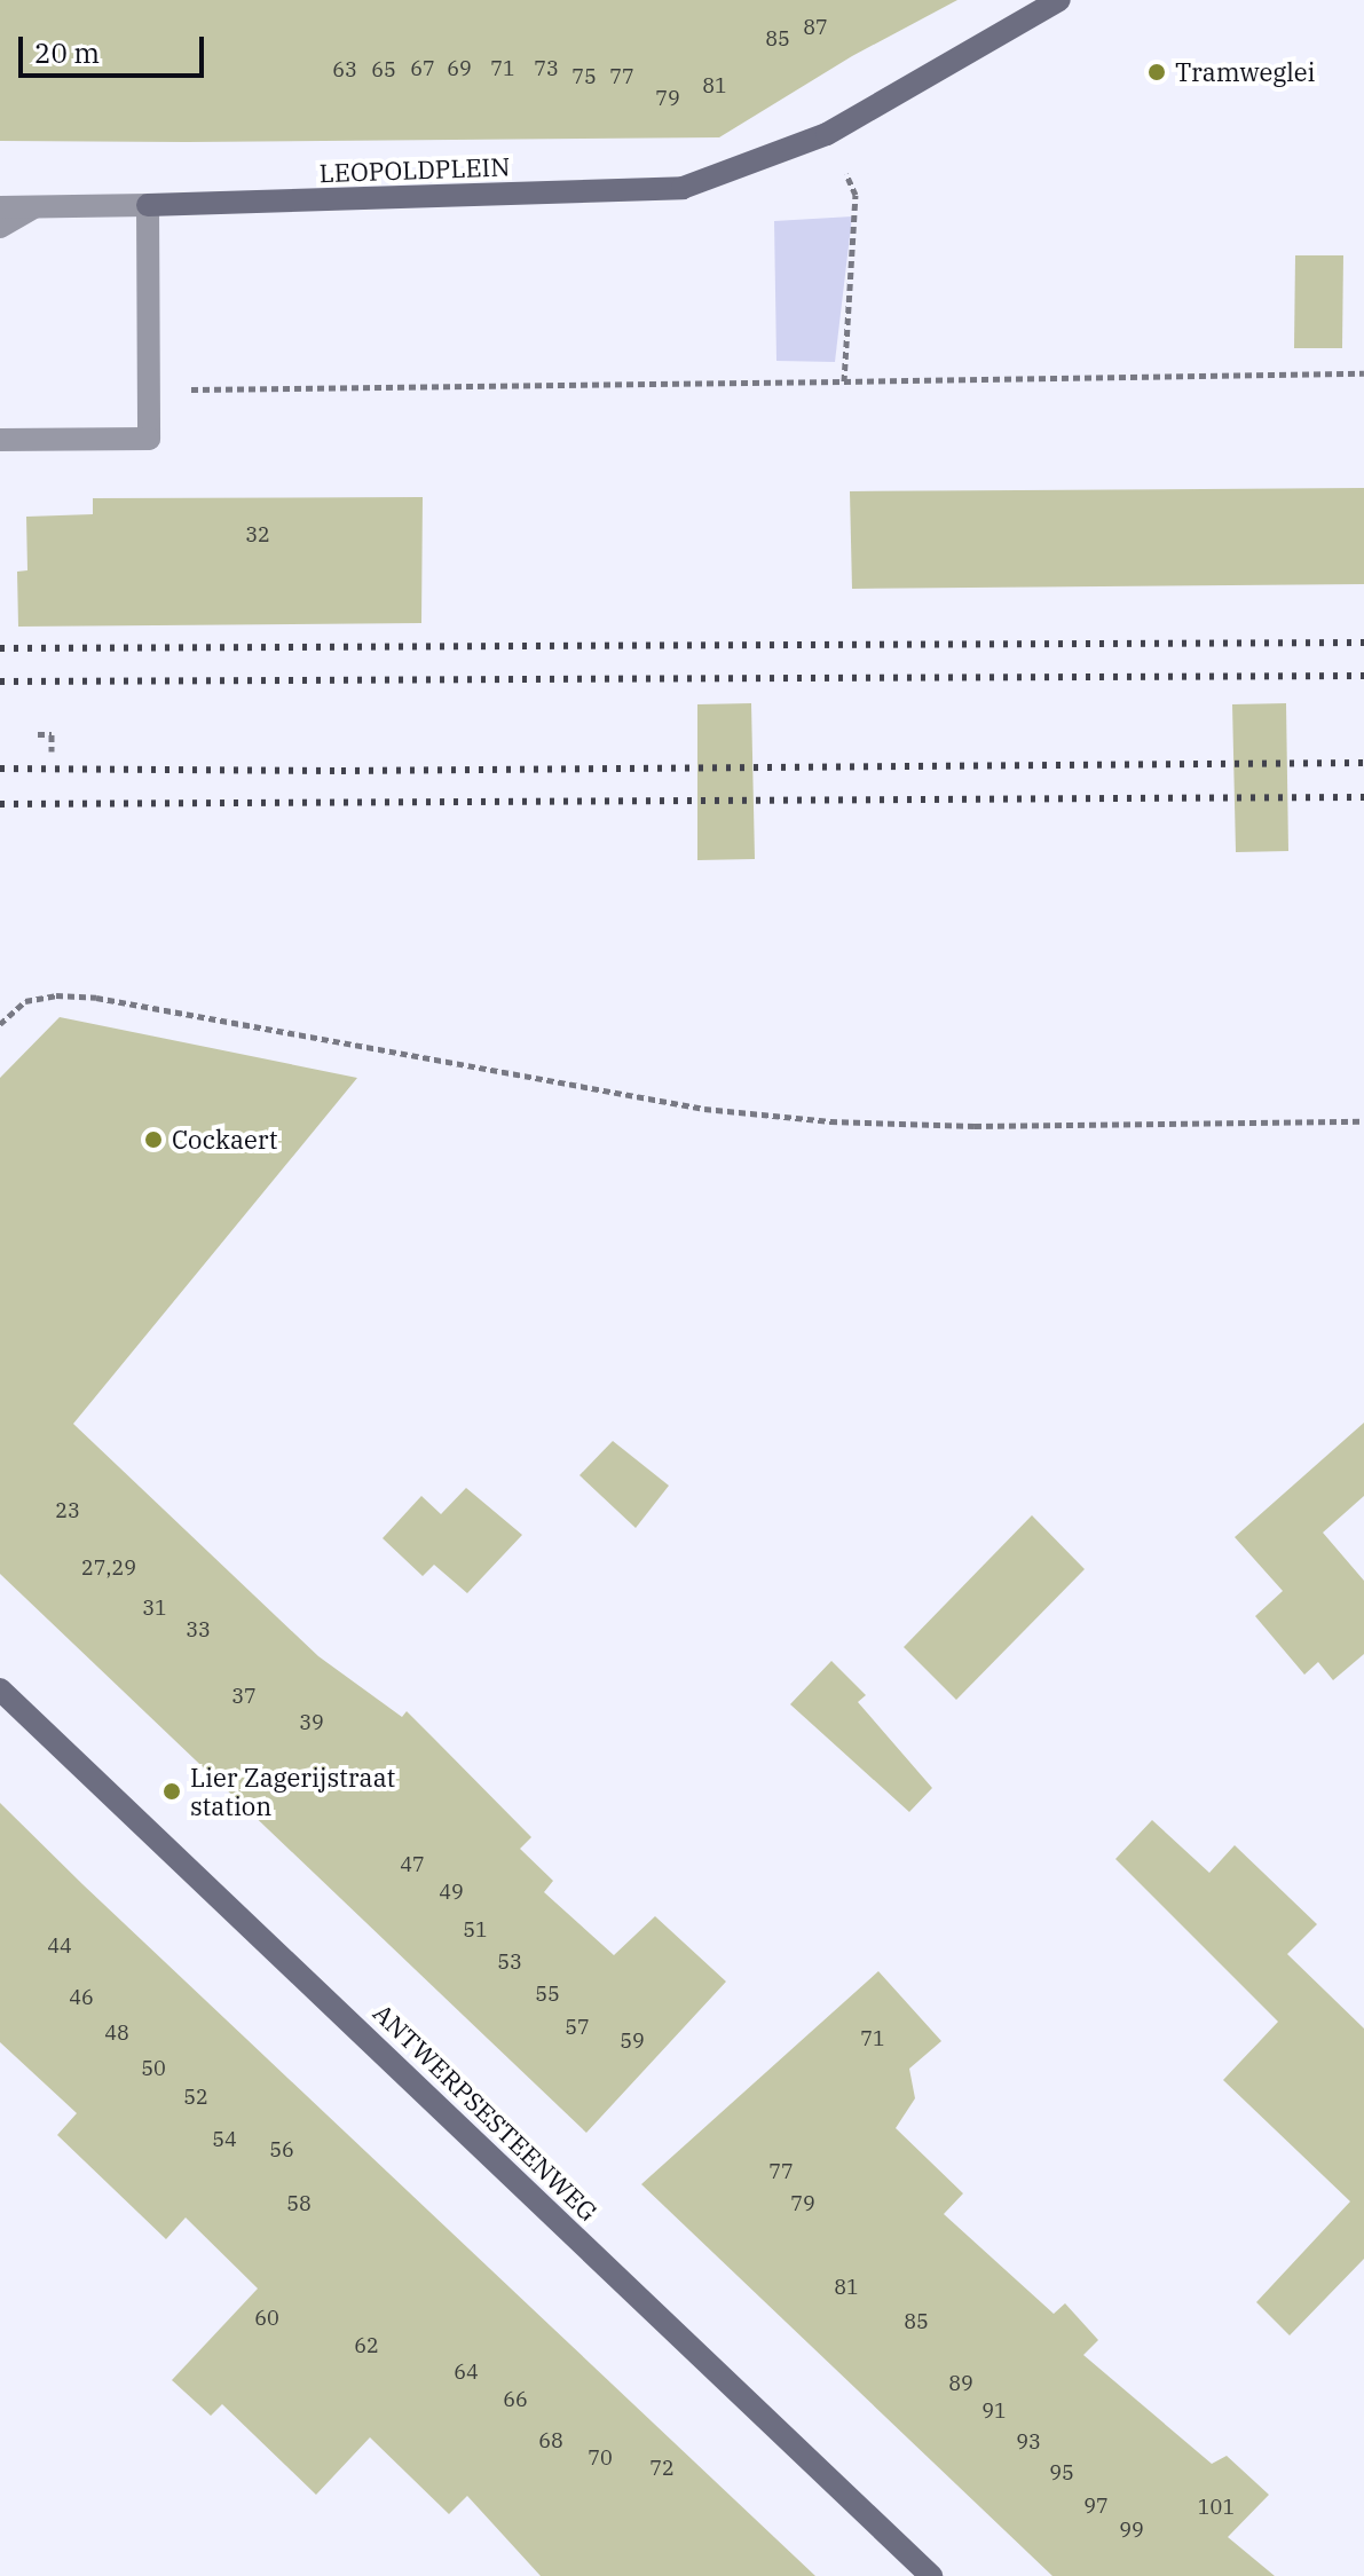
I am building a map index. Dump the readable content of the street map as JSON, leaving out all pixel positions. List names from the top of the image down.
{
  "streets": {
    "street": ["LEOPOLDPLEIN", "ANTWERPSESTEENWEG"]
  },
  "places": ["Tramweglei", "Cockaert", "Lier Zagerijstraat station"],
  "house_numbers": [
    "87",
    "85",
    "67",
    "69",
    "71",
    "73",
    "63",
    "65",
    "75",
    "77",
    "81",
    "79",
    "32",
    "23",
    "27,29",
    "31",
    "33",
    "37",
    "39",
    "47",
    "49",
    "51",
    "44",
    "53",
    "55",
    "46",
    "57",
    "48",
    "71",
    "59",
    "50",
    "52",
    "54",
    "56",
    "77",
    "58",
    "79",
    "81",
    "60",
    "85",
    "62",
    "64",
    "89",
    "66",
    "91",
    "68",
    "93",
    "70",
    "72",
    "95",
    "97",
    "101",
    "99"
  ],
  "scale_bar": "20 m"
}
